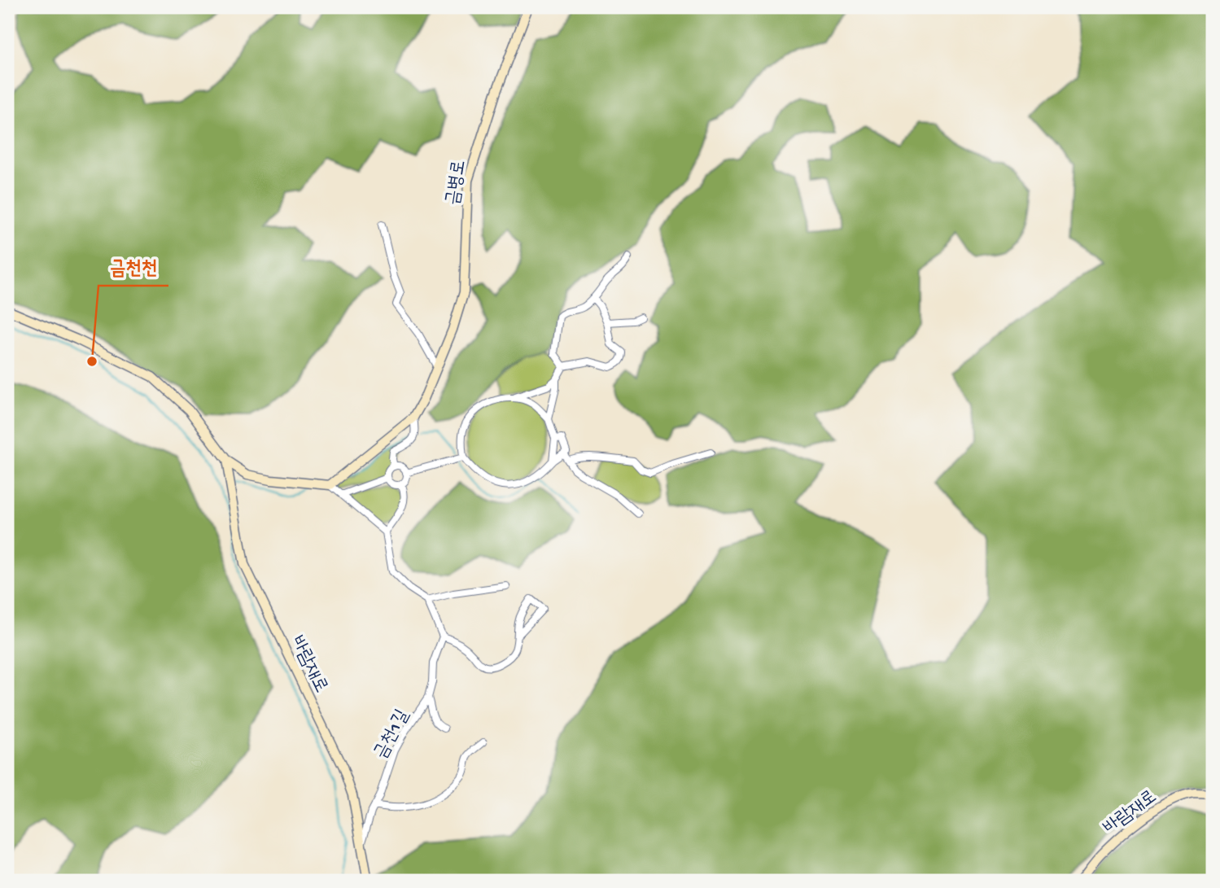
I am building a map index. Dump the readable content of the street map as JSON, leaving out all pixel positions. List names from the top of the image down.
{
  "streets": {
    "street": ["금병로", "바람재로", "금천1길"]
  },
  "crossings": [
    ["바람재로", "금천1길"]
  ],
  "places": ["금천천"]
}
